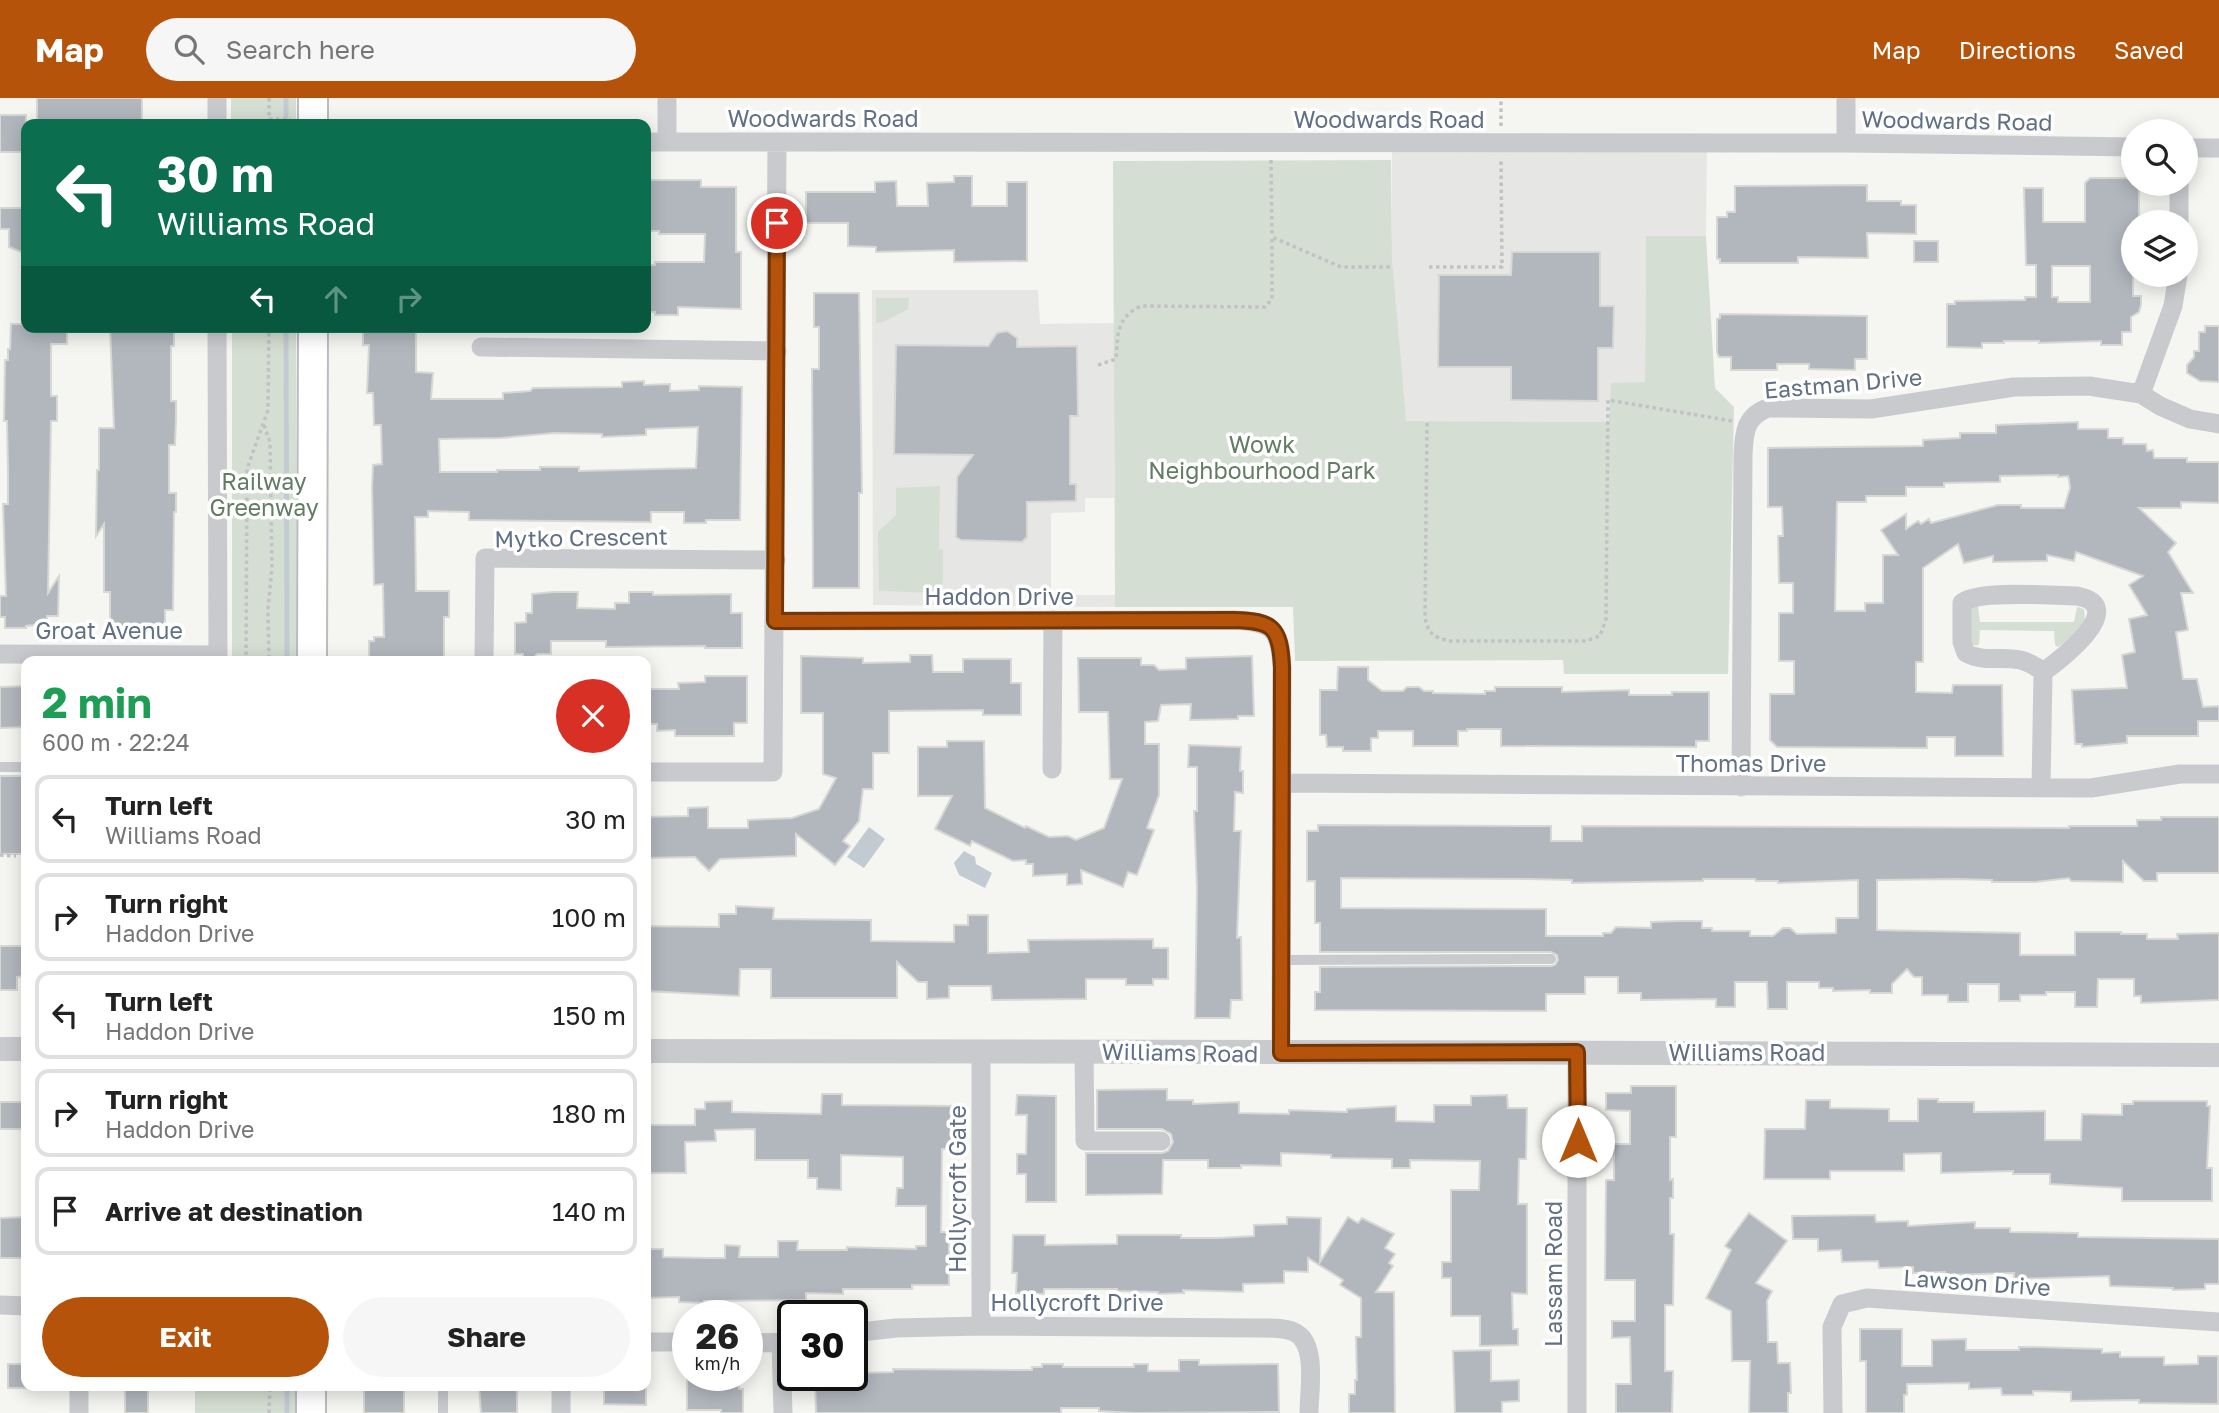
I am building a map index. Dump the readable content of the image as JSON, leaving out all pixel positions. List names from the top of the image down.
{
  "streets": {
    "street": [
      "Woodwards Road",
      "Eastman Drive",
      "Mytko Crescent",
      "Haddon Drive",
      "Groat Avenue",
      "Thomas Drive",
      "Williams Road",
      "Hollycroft Gate",
      "Lassam Road",
      "Lawson Drive",
      "Hollycroft Drive"
    ]
  },
  "crossings": [
    ["Eastman Drive", "Thomas Drive"],
    ["Haddon Drive", "Thomas Drive"],
    ["Haddon Drive", "Williams Road"],
    ["Williams Road", "Hollycroft Gate"],
    ["Williams Road", "Lassam Road"],
    ["Hollycroft Gate", "Hollycroft Drive"]
  ],
  "parks": ["Wowk Neighbourhood Park", "Railway Greenway"],
  "page": {
    "header": "Map",
    "search": "Search here",
    "nav": ["Map", "Directions", "Saved"],
    "turn": ["30 m", "Williams Road"],
    "heading": ["2 min", "600 m · 22:24"],
    "list": [
      {
        "name": "Turn left",
        "note": "Williams Road",
        "value": "30 m"
      },
      {
        "name": "Turn right",
        "note": "Haddon Drive",
        "value": "100 m"
      },
      {
        "name": "Turn left",
        "note": "Haddon Drive",
        "value": "150 m"
      },
      {
        "name": "Turn right",
        "note": "Haddon Drive",
        "value": "180 m"
      },
      {
        "name": "Arrive at destination",
        "value": "140 m"
      }
    ],
    "buttons": ["Exit", "Share"],
    "speed": "26 km/h",
    "limit": "30"
  }
}
